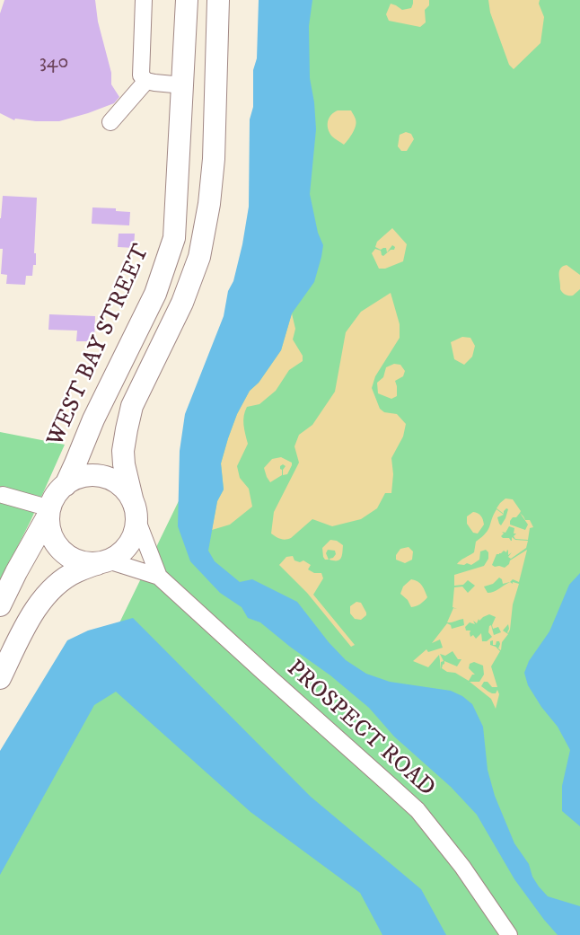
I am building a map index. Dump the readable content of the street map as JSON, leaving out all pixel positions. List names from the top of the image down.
{
  "streets": {
    "main road": ["WEST BAY STREET"],
    "street": ["PROSPECT ROAD"]
  },
  "crossings": [
    ["WEST BAY STREET", "PROSPECT ROAD"]
  ],
  "house_numbers": ["340"]
}
